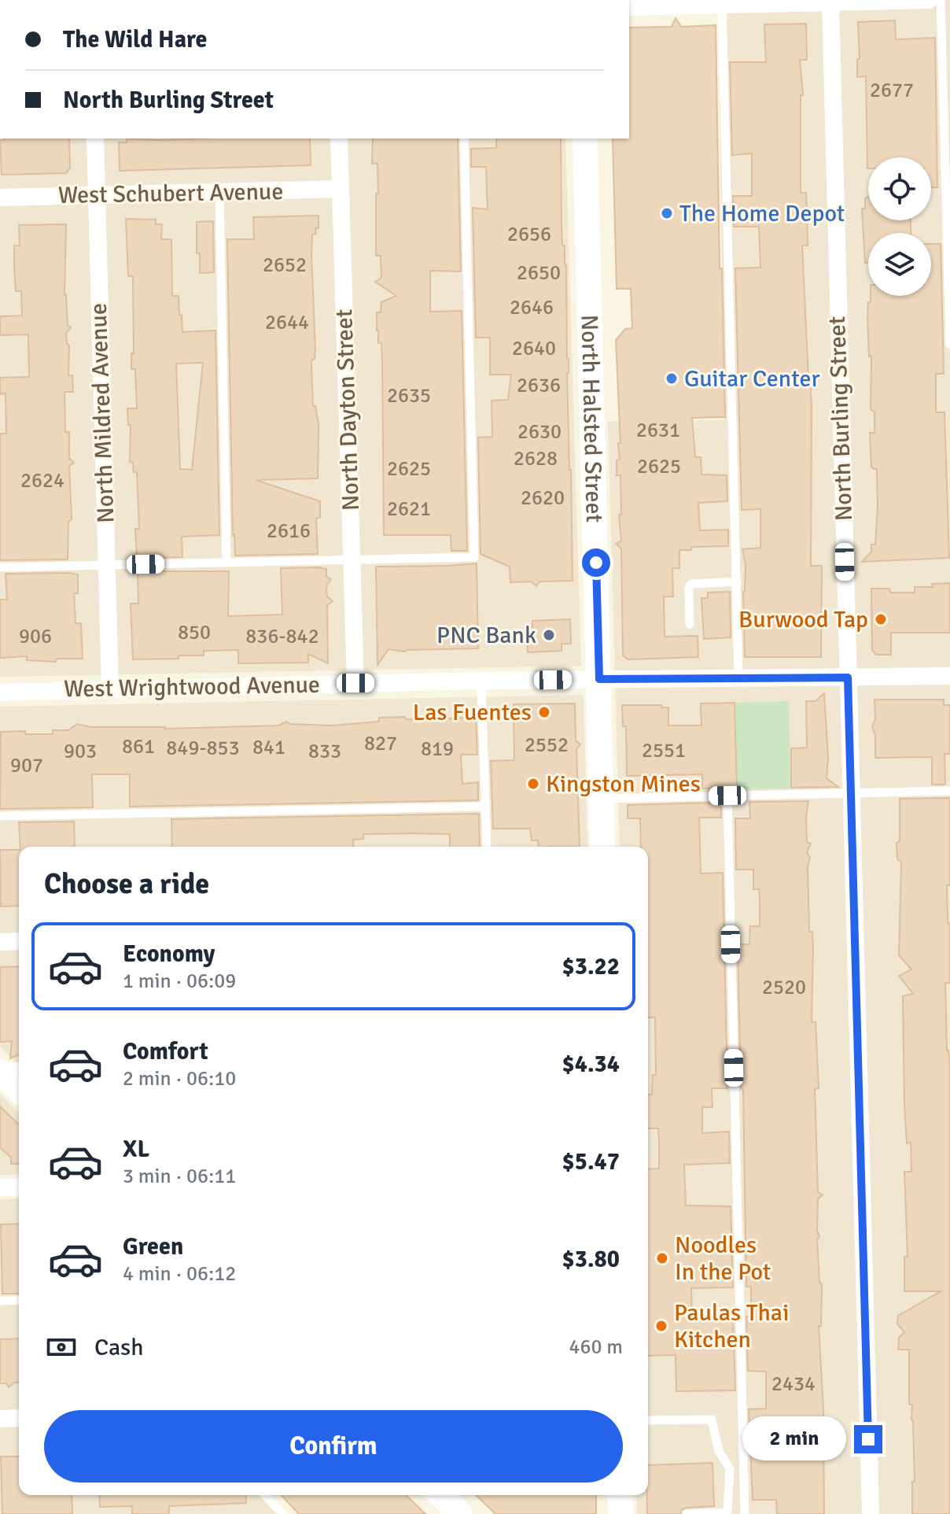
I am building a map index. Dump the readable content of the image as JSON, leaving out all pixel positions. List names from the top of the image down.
{
  "streets": {
    "main road": ["North Halsted Street"],
    "street": [
      "West Schubert Avenue",
      "North Dayton Street",
      "North Mildred Avenue",
      "North Burling Street",
      "West Wrightwood Avenue"
    ]
  },
  "crossings": [
    ["West Schubert Avenue", "North Dayton Street"],
    ["West Schubert Avenue", "North Mildred Avenue"],
    ["North Dayton Street", "West Wrightwood Avenue"],
    ["North Mildred Avenue", "West Wrightwood Avenue"],
    ["North Halsted Street", "West Wrightwood Avenue"],
    ["North Burling Street", "West Wrightwood Avenue"]
  ],
  "places": [
    "The Home Depot",
    "Guitar Center",
    "Burwood Tap",
    "PNC Bank",
    "Las Fuentes",
    "Kingston Mines",
    "Noodles In the Pot",
    "Paulas Thai Kitchen"
  ],
  "house_numbers": [
    "2677",
    "2656",
    "2652",
    "2650",
    "2646",
    "2644",
    "2640",
    "2636",
    "2635",
    "2631",
    "2630",
    "2628",
    "2625",
    "2625",
    "2624",
    "2620",
    "2621",
    "2616",
    "850",
    "906",
    "836-842",
    "827",
    "2552",
    "861",
    "841",
    "849-853",
    "819",
    "2551",
    "903",
    "833",
    "907",
    "2520",
    "2434"
  ],
  "page": {
    "banner": ["The Wild Hare", "North Burling Street"],
    "heading": "Choose a ride",
    "list": [
      {
        "name": "Economy",
        "note": "1 min · 06:09",
        "value": "$3.22"
      },
      {
        "name": "Comfort",
        "note": "2 min · 06:10",
        "value": "$4.34"
      },
      {
        "name": "XL",
        "note": "3 min · 06:11",
        "value": "$5.47"
      },
      {
        "name": "Green",
        "note": "4 min · 06:12",
        "value": "$3.80"
      }
    ],
    "pay": ["Cash", "460 m"],
    "buttons": "Confirm",
    "bubble": "2 min"
  }
}
